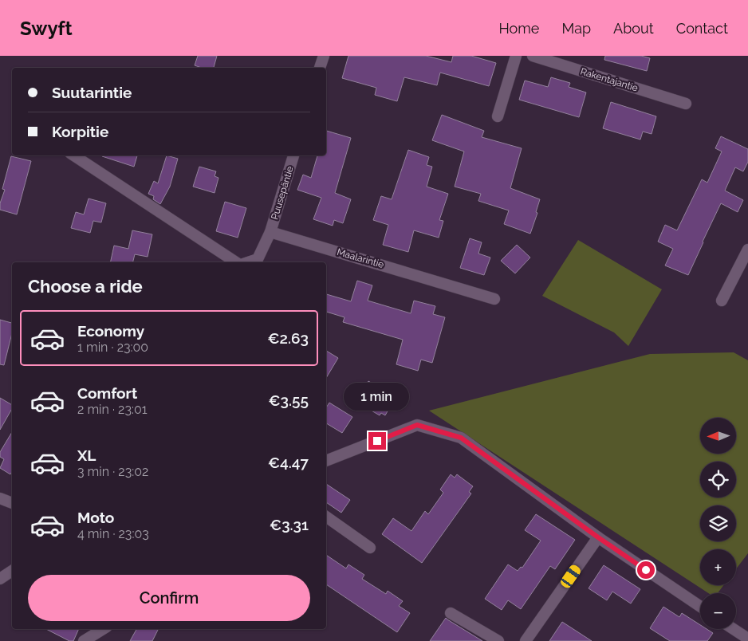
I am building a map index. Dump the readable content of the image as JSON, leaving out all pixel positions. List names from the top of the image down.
{
  "streets": {
    "street": ["Rakentajantie", "Puusepäntie", "Maalarintie"]
  },
  "crossings": [
    ["Puusepäntie", "Maalarintie"]
  ],
  "north": "left",
  "page": {
    "header": "Swyft",
    "nav": [
      "Home",
      "Map",
      "About",
      "Contact"
    ],
    "banner": ["Suutarintie", "Korpitie"],
    "heading": "Choose a ride",
    "list": [
      {
        "name": "Economy",
        "note": "1 min · 23:00",
        "value": "€2.63"
      },
      {
        "name": "Comfort",
        "note": "2 min · 23:01",
        "value": "€3.55"
      },
      {
        "name": "XL",
        "note": "3 min · 23:02",
        "value": "€4.47"
      },
      {
        "name": "Moto",
        "note": "4 min · 23:03",
        "value": "€3.31"
      }
    ],
    "bubble": "1 min",
    "map_buttons": ["+", "−"],
    "buttons": "Confirm"
  }
}
